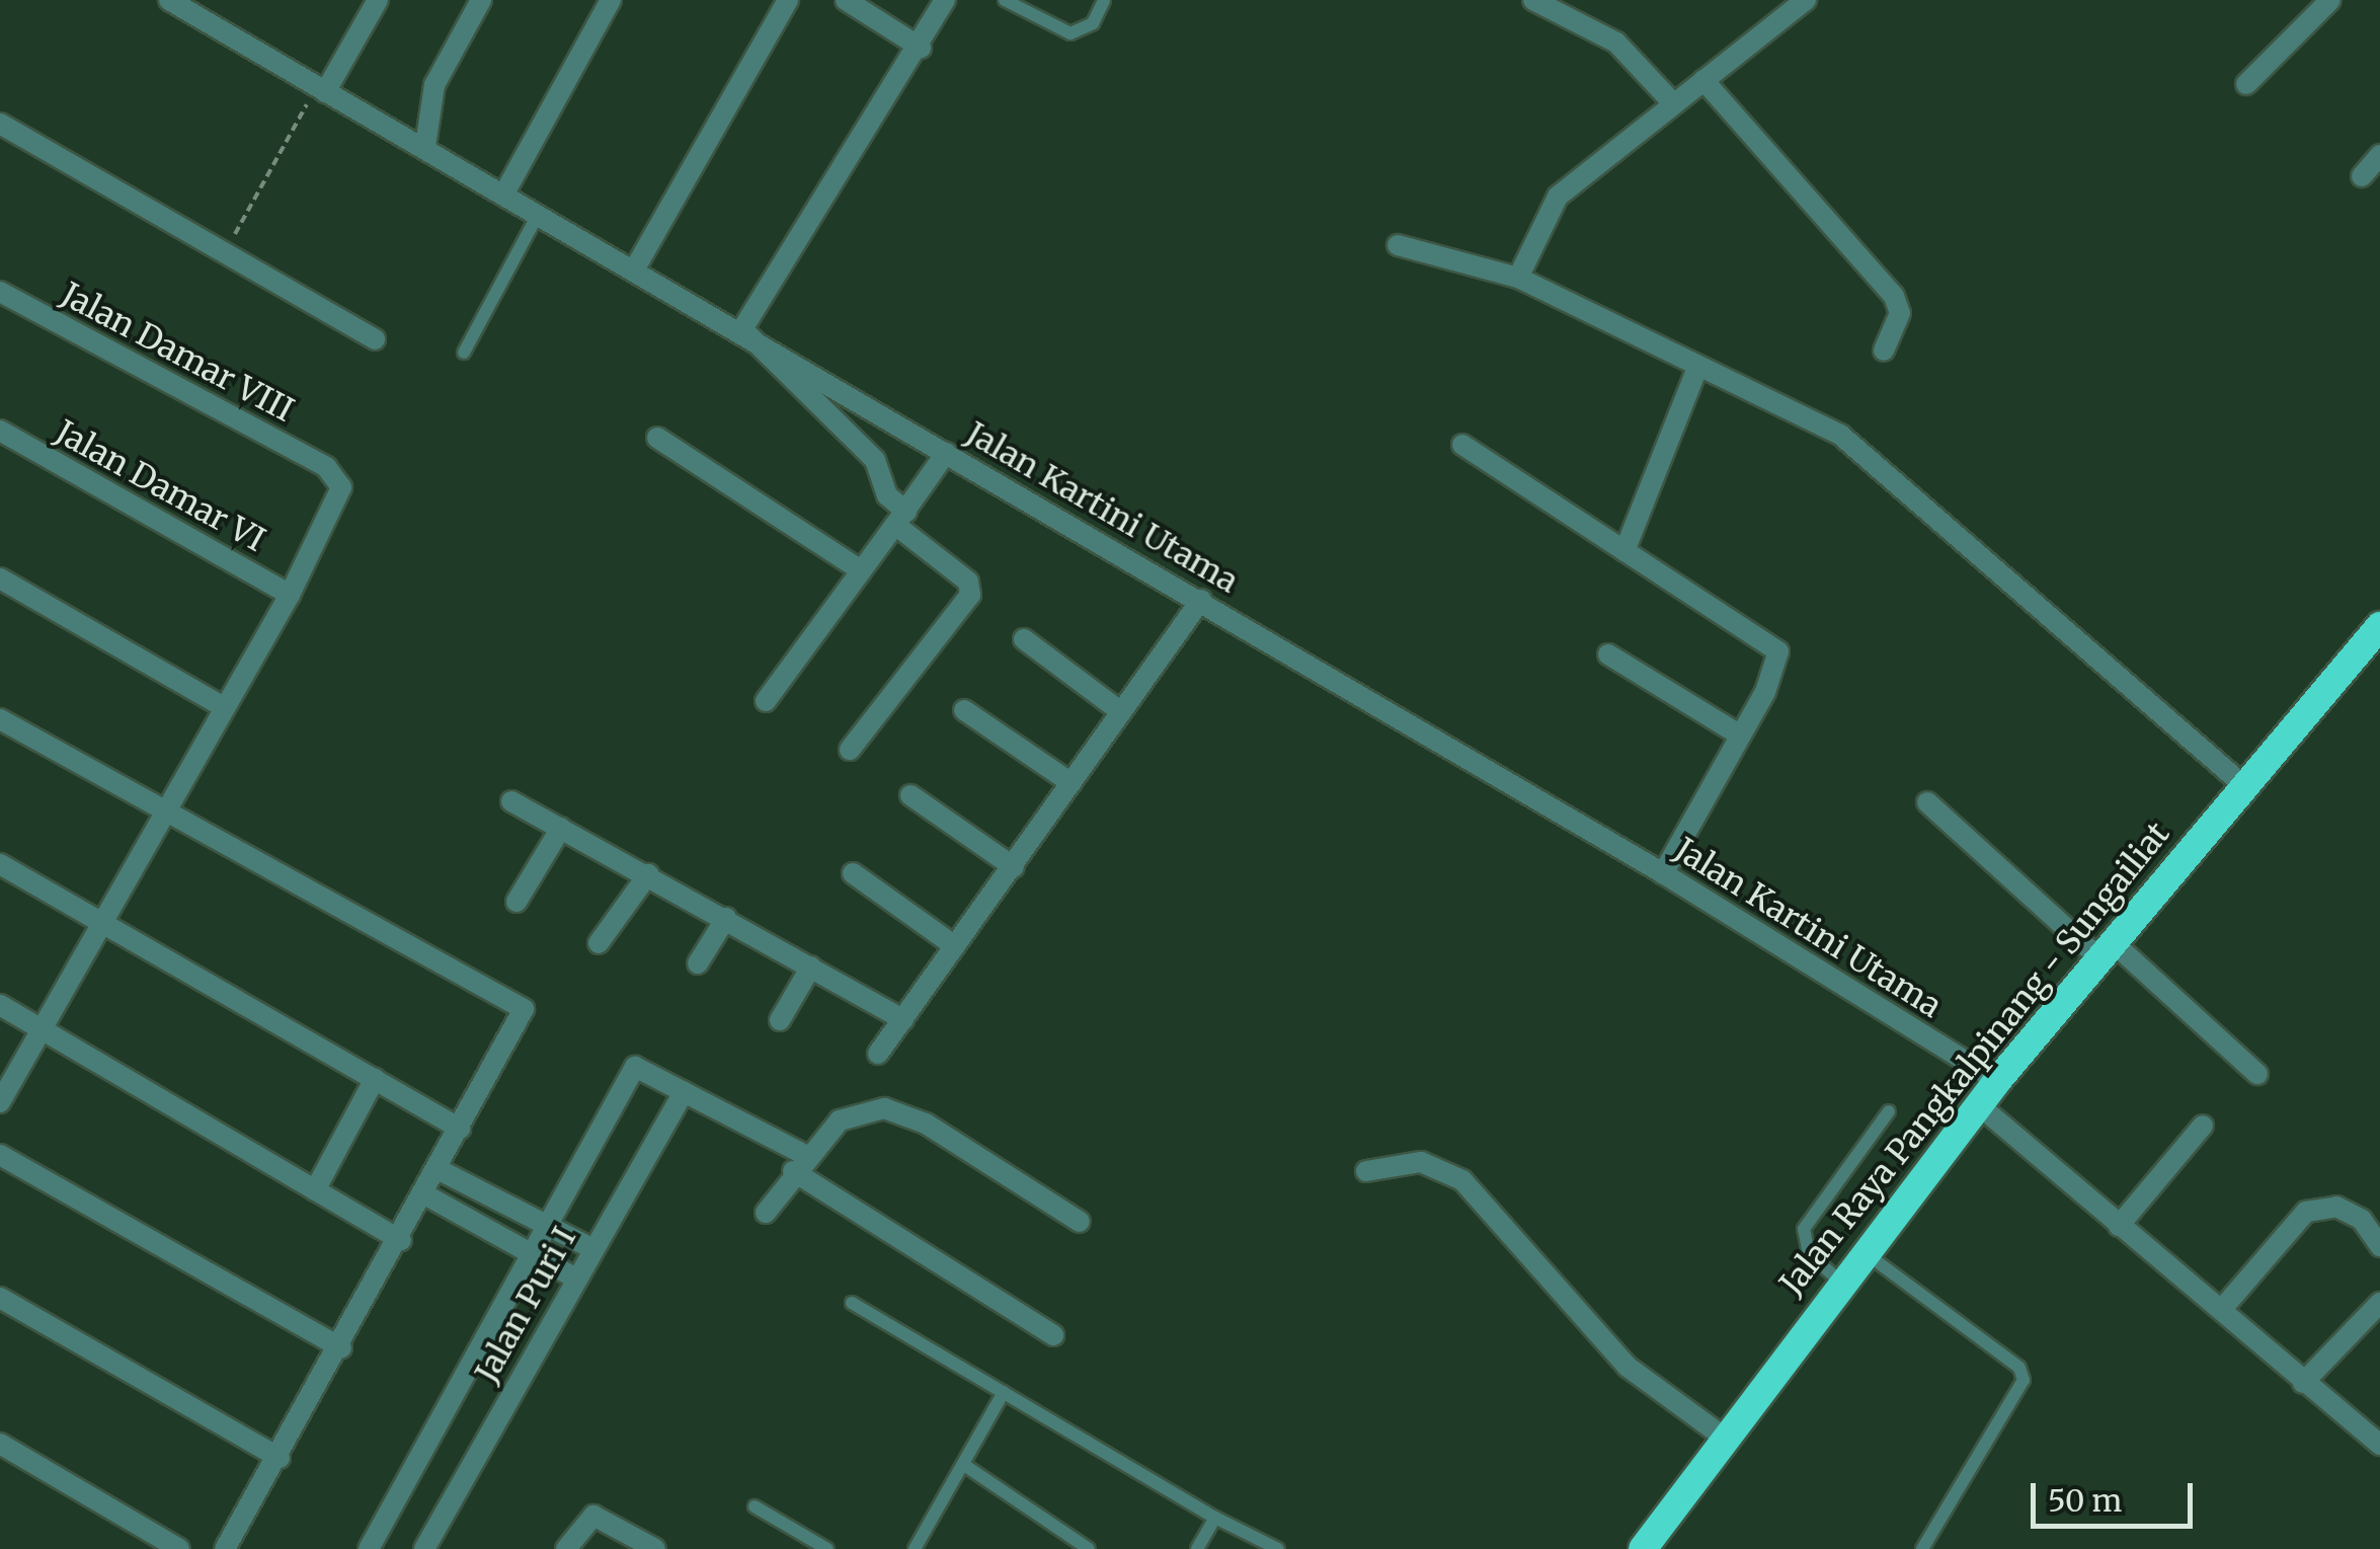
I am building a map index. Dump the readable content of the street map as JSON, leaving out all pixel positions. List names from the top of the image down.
{
  "streets": {
    "highway": ["Jalan Raya Pangkalpinang - Sungailiat"],
    "street": [
      "Jalan Damar VIII",
      "Jalan Damar VI",
      "Jalan Kartini Utama",
      "Jalan Puri I"
    ]
  },
  "crossings": [
    ["Jalan Damar VIII", "Jalan Damar VI"],
    ["Jalan Kartini Utama", "Jalan Raya Pangkalpinang - Sungailiat"]
  ],
  "scale_bar": "50 m"
}
